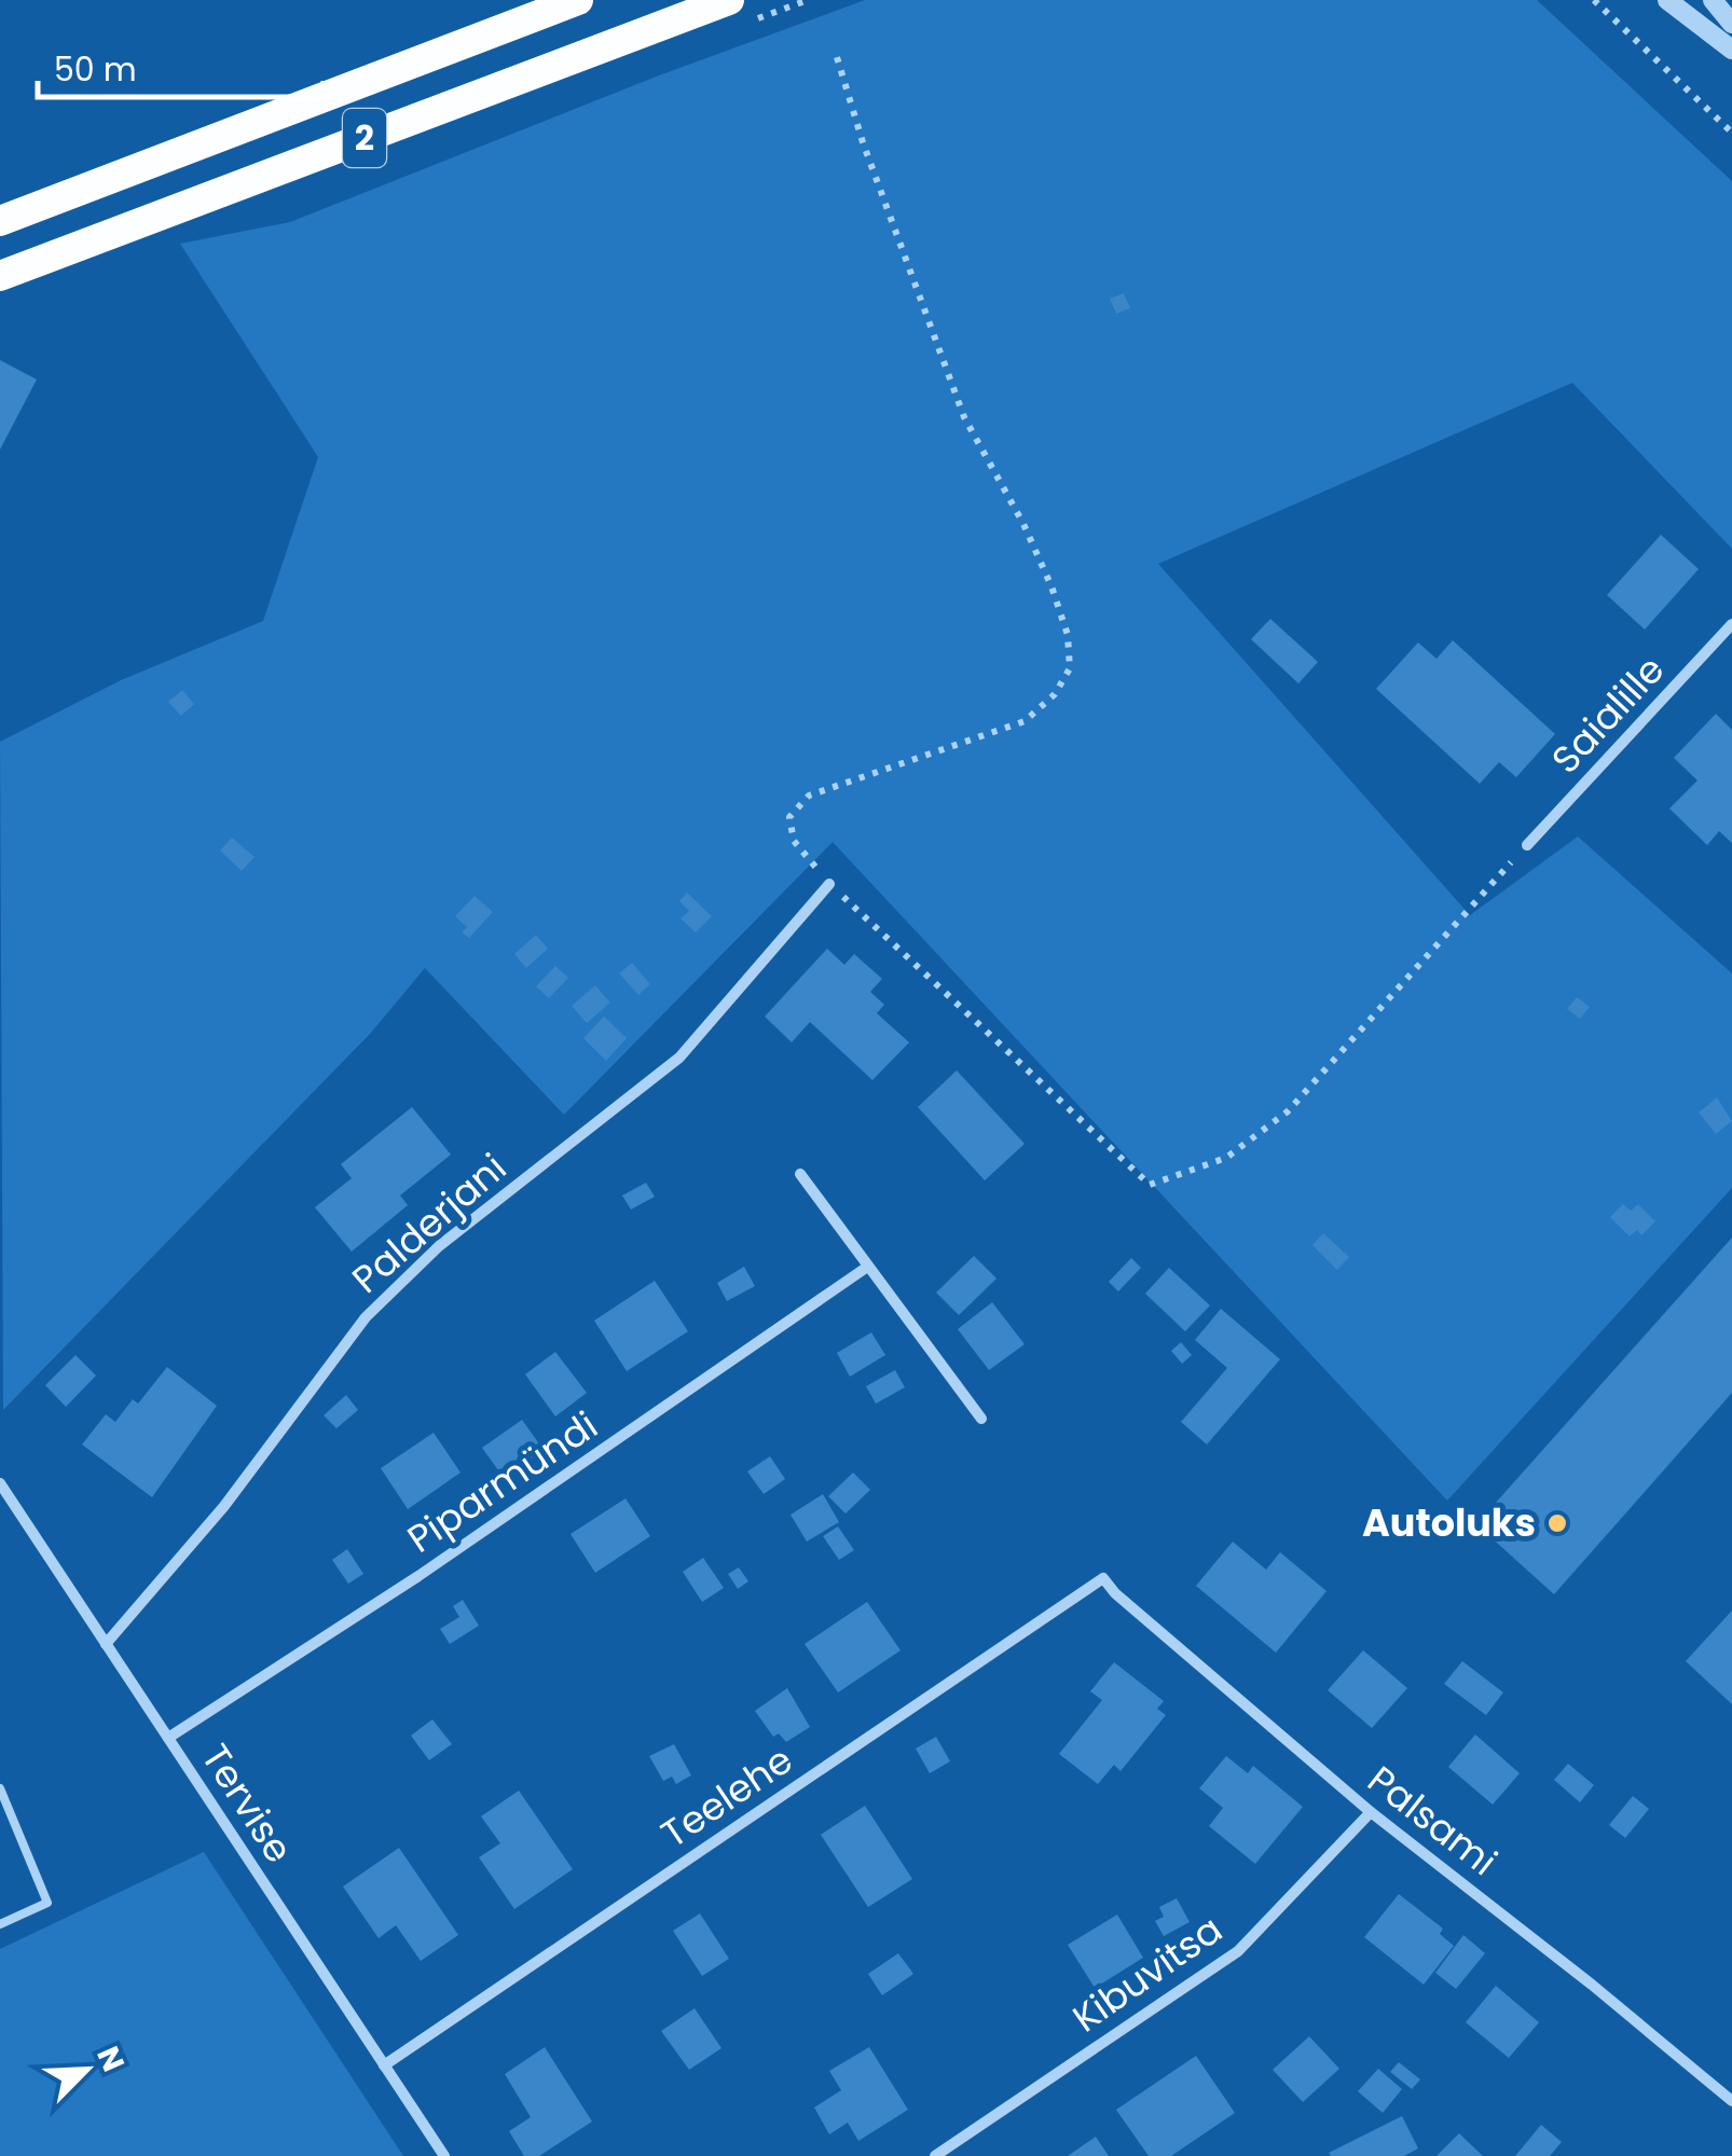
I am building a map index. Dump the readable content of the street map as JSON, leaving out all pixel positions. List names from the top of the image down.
{
  "streets": {
    "highway": ["2"],
    "street": [
      "Saialille",
      "Palderjani",
      "Piparmündi",
      "Teelehe",
      "Tervise",
      "Palsami",
      "Kibuvitsa"
    ]
  },
  "crossings": [
    ["Palderjani", "Tervise"],
    ["Piparmündi", "Tervise"],
    ["Teelehe", "Tervise"],
    ["Teelehe", "Palsami"],
    ["Palsami", "Kibuvitsa"]
  ],
  "places": ["Autoluks"],
  "scale_bar": "50 m",
  "north": "top right"
}
